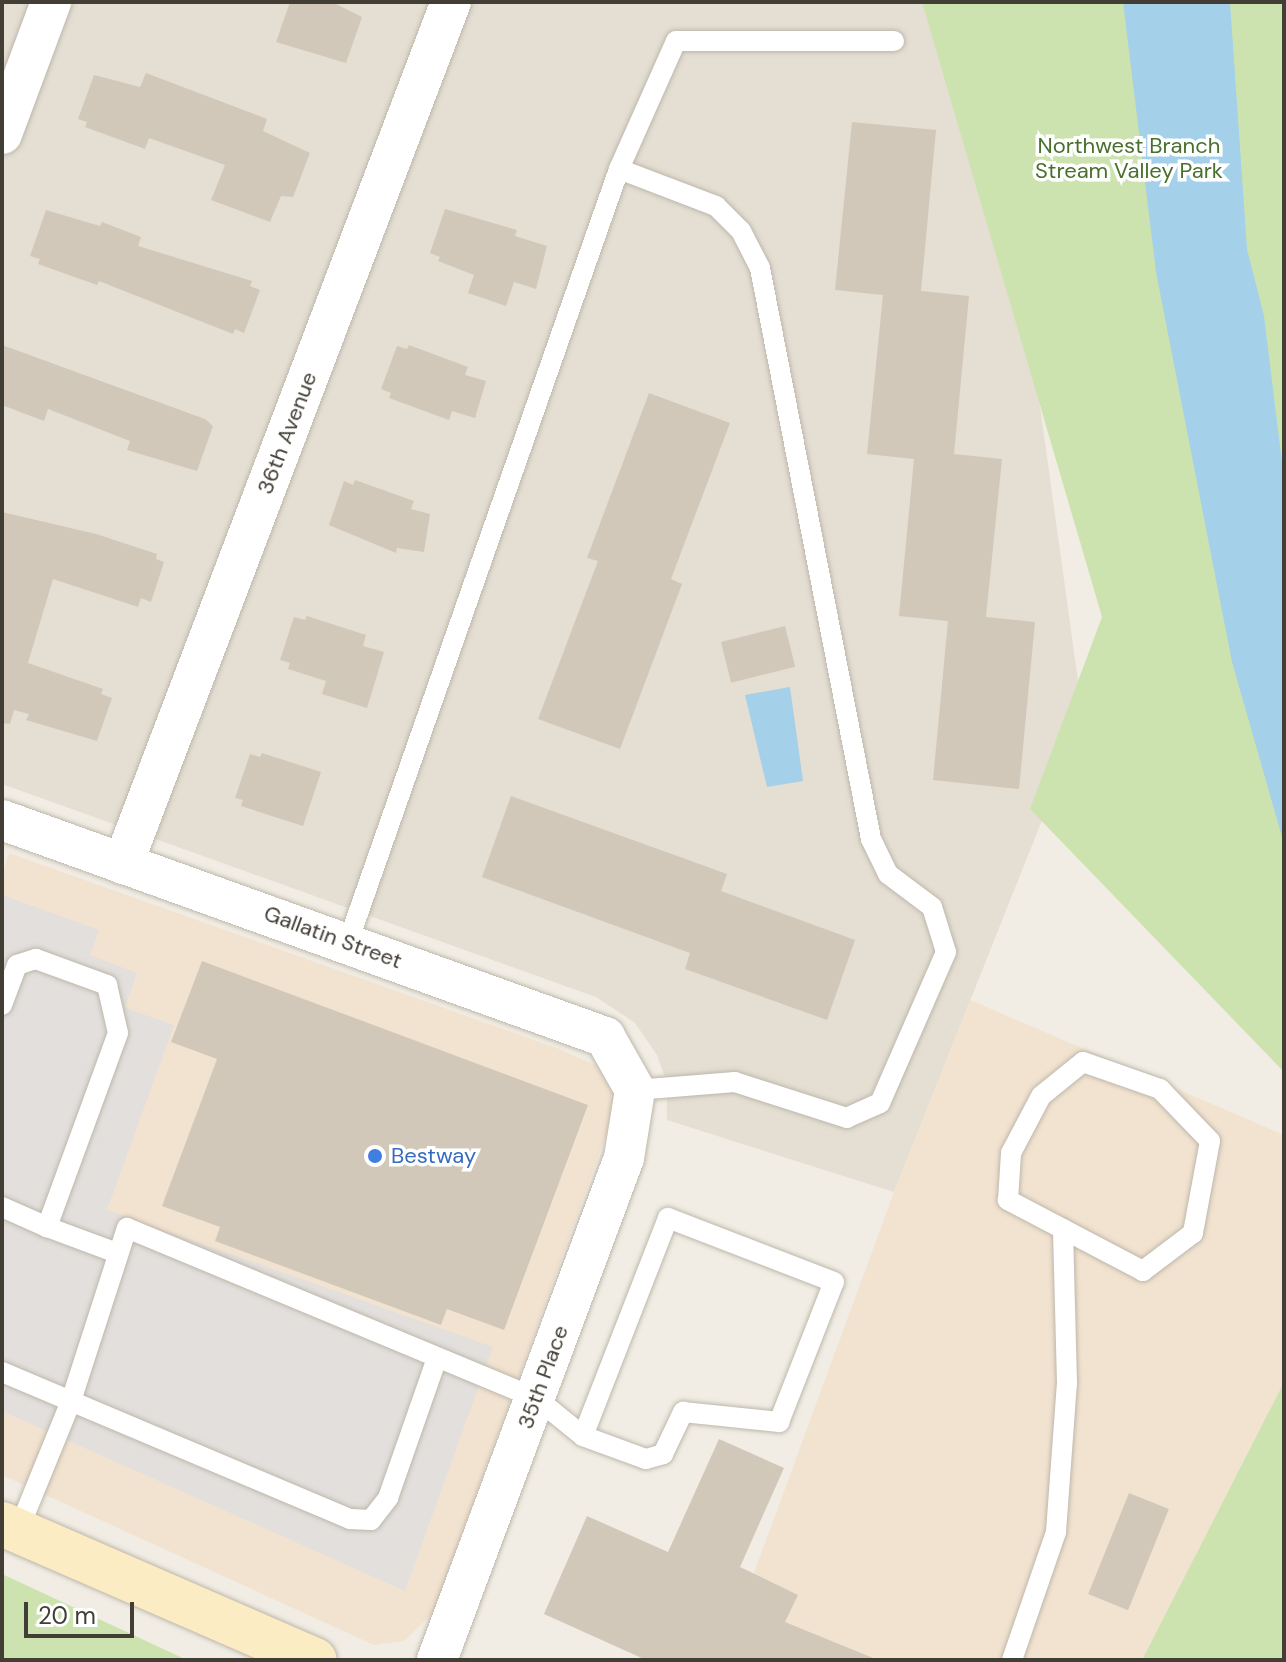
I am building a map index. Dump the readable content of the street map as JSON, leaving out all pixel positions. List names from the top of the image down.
{
  "streets": {
    "street": ["36th Avenue", "Gallatin Street", "35th Place"]
  },
  "crossings": [
    ["36th Avenue", "Gallatin Street"],
    ["Gallatin Street", "35th Place"]
  ],
  "parks": ["Northwest Branch Stream Valley Park"],
  "places": ["Bestway"],
  "scale_bar": "20 m"
}
